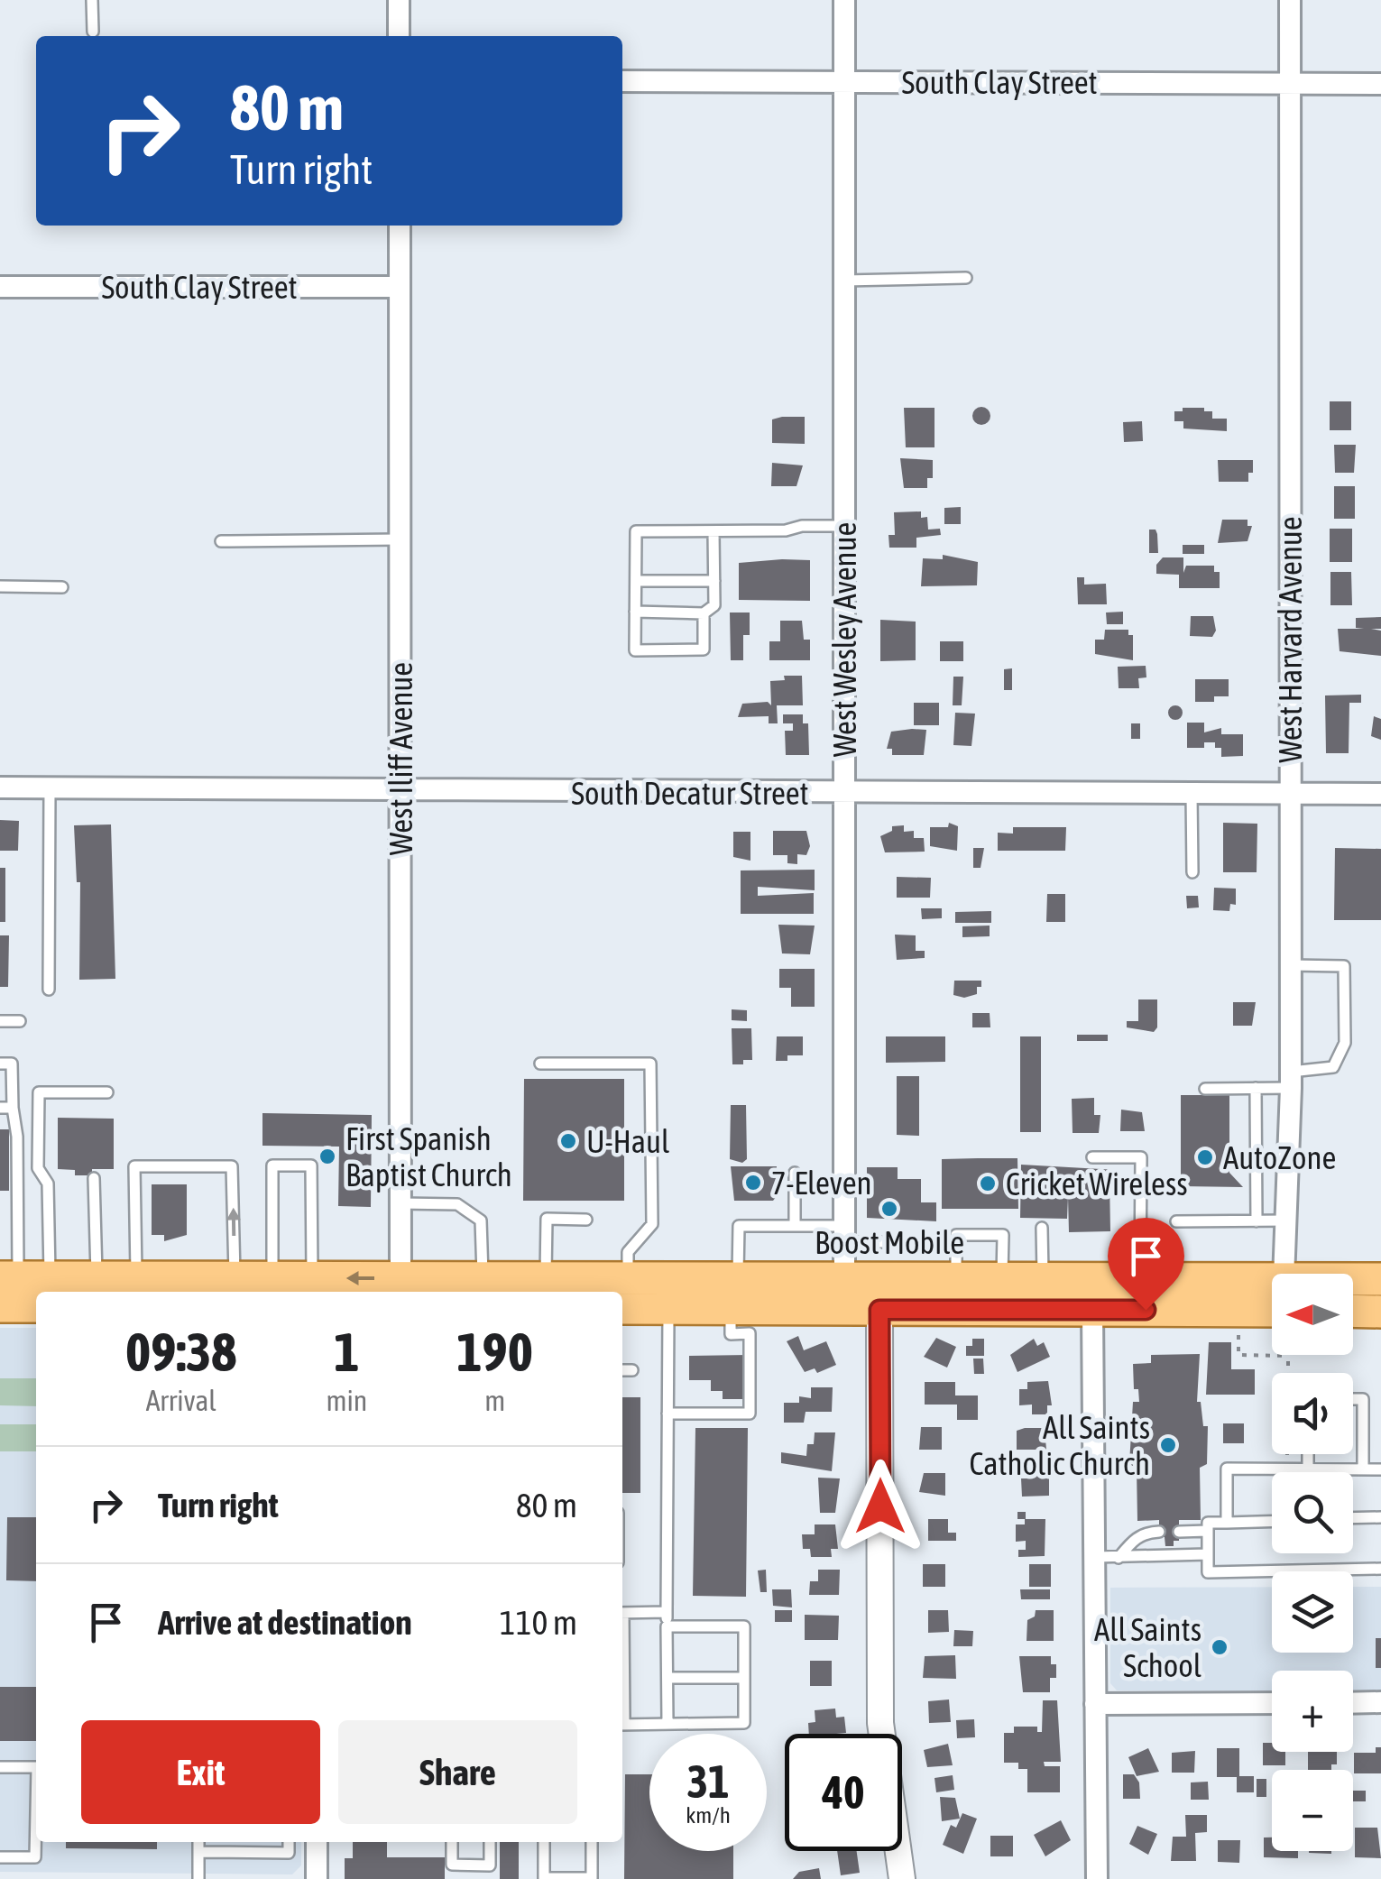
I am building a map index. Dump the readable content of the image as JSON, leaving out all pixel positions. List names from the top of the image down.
{
  "streets": {
    "street": [
      "South Clay Street",
      "West Wesley Avenue",
      "West Harvard Avenue",
      "West Iliff Avenue",
      "South Decatur Street"
    ]
  },
  "crossings": [
    ["South Clay Street", "West Wesley Avenue"],
    ["South Clay Street", "West Harvard Avenue"],
    ["South Clay Street", "West Iliff Avenue"],
    ["West Wesley Avenue", "South Decatur Street"],
    ["West Harvard Avenue", "South Decatur Street"],
    ["West Iliff Avenue", "South Decatur Street"]
  ],
  "places": [
    "U-Haul",
    "First Spanish Baptist Church",
    "AutoZone",
    "7-Eleven",
    "Cricket Wireless",
    "Boost Mobile",
    "All Saints Catholic Church",
    "All Saints School"
  ],
  "north": "left",
  "page": {
    "turn": ["80 m", "Turn right"],
    "map_buttons": ["+", "−"],
    "eta": [
      "09:38",
      "Arrival",
      "1",
      "min",
      "190",
      "m"
    ],
    "list": [
      {
        "name": "Turn right",
        "value": "80 m"
      },
      {
        "name": "Arrive at destination",
        "value": "110 m"
      }
    ],
    "buttons": ["Exit", "Share"],
    "speed": "31 km/h",
    "limit": "40"
  }
}
